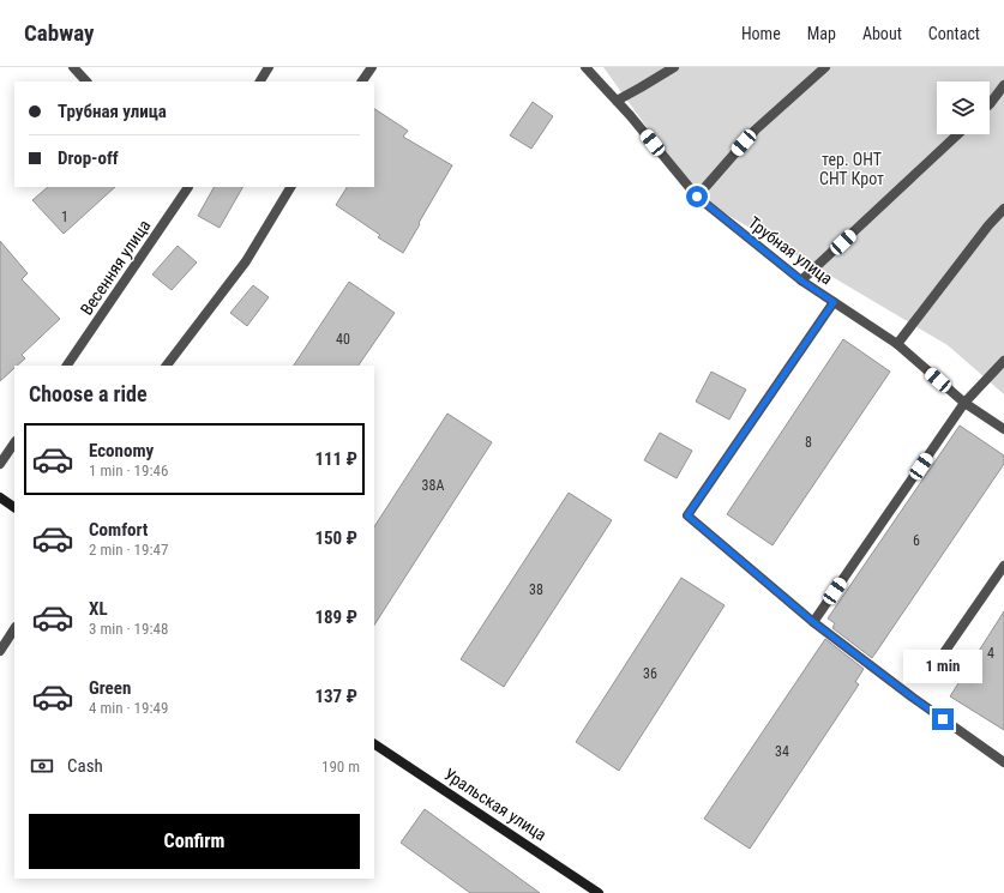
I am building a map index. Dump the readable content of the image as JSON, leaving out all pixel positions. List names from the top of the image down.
{
  "streets": {
    "street": ["Трубная улица", "Весенняя улица", "Уральская улица"]
  },
  "parks": ["тер. ОНТ СНТ Крот"],
  "house_numbers": [
    "1",
    "40",
    "8",
    "38А",
    "6",
    "38",
    "4",
    "36",
    "34"
  ],
  "page": {
    "header": "Cabway",
    "nav": [
      "Home",
      "Map",
      "About",
      "Contact"
    ],
    "banner": ["Трубная улица", "Drop-off"],
    "heading": "Choose a ride",
    "list": [
      {
        "name": "Economy",
        "note": "1 min · 19:46",
        "value": "111 ₽"
      },
      {
        "name": "Comfort",
        "note": "2 min · 19:47",
        "value": "150 ₽"
      },
      {
        "name": "XL",
        "note": "3 min · 19:48",
        "value": "189 ₽"
      },
      {
        "name": "Green",
        "note": "4 min · 19:49",
        "value": "137 ₽"
      }
    ],
    "bubble": "1 min",
    "pay": ["Cash", "190 m"],
    "buttons": "Confirm"
  }
}
